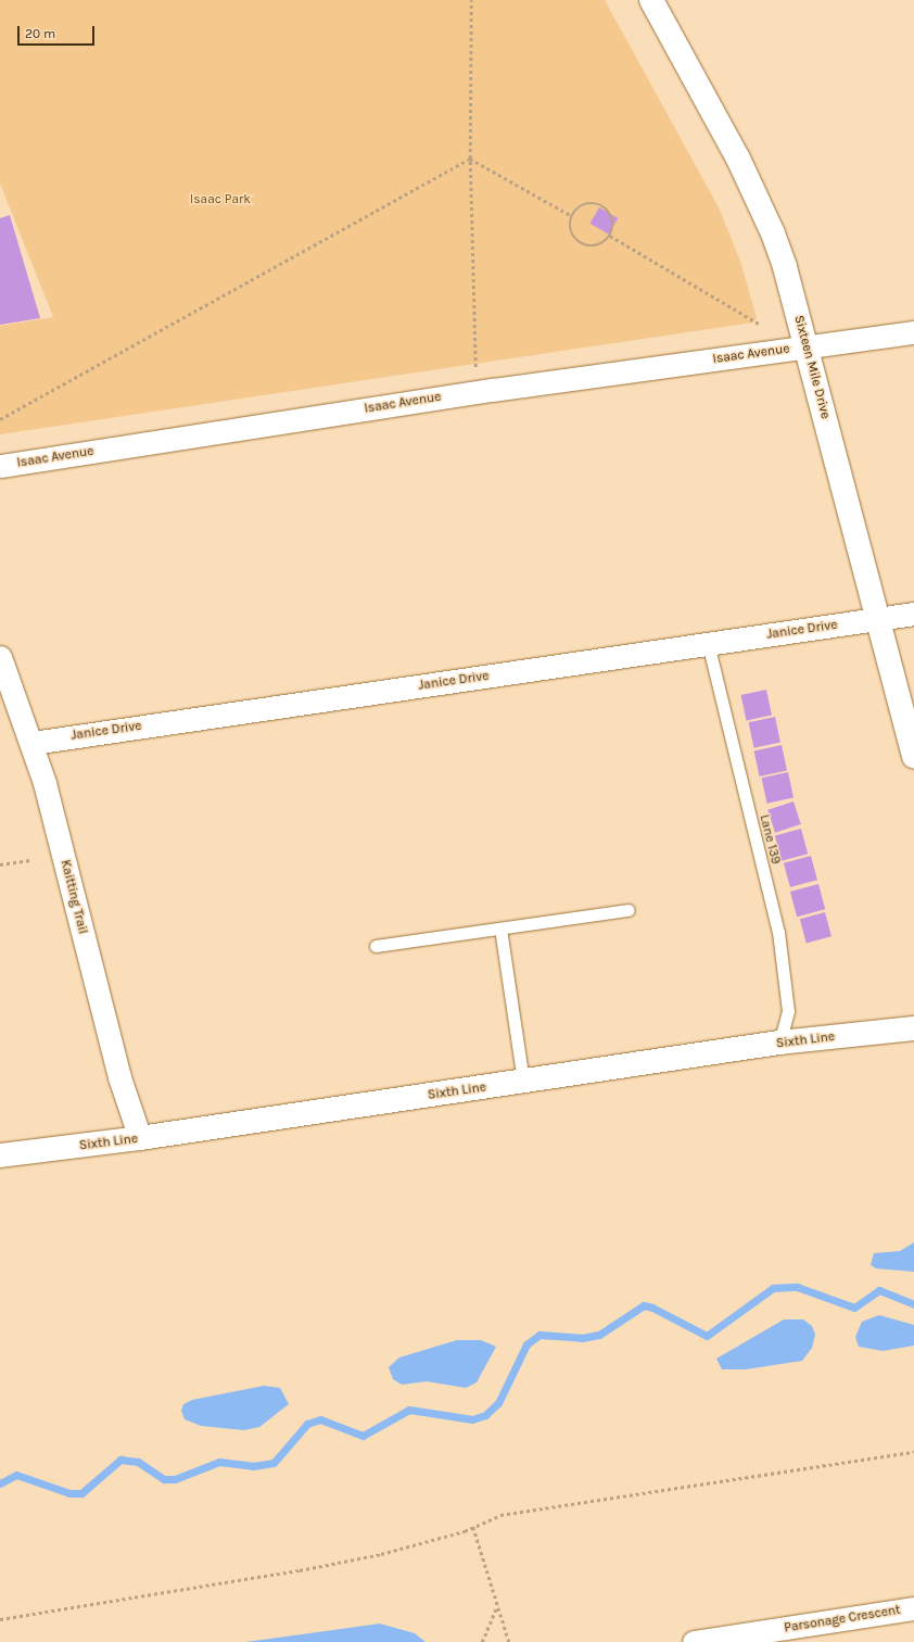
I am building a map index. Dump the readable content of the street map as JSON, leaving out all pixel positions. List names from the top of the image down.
{
  "streets": {
    "street": [
      "Isaac Avenue",
      "Sixteen Mile Drive",
      "Janice Drive",
      "Kaitting Trail",
      "Sixth Line",
      "Parsonage Crescent"
    ],
    "lane": ["Lane 139"]
  },
  "crossings": [
    ["Isaac Avenue", "Sixteen Mile Drive"],
    ["Sixteen Mile Drive", "Janice Drive"],
    ["Janice Drive", "Lane 139"],
    ["Janice Drive", "Kaitting Trail"],
    ["Lane 139", "Sixth Line"],
    ["Kaitting Trail", "Sixth Line"]
  ],
  "parks": ["Isaac Park"],
  "scale_bar": "20 m"
}
